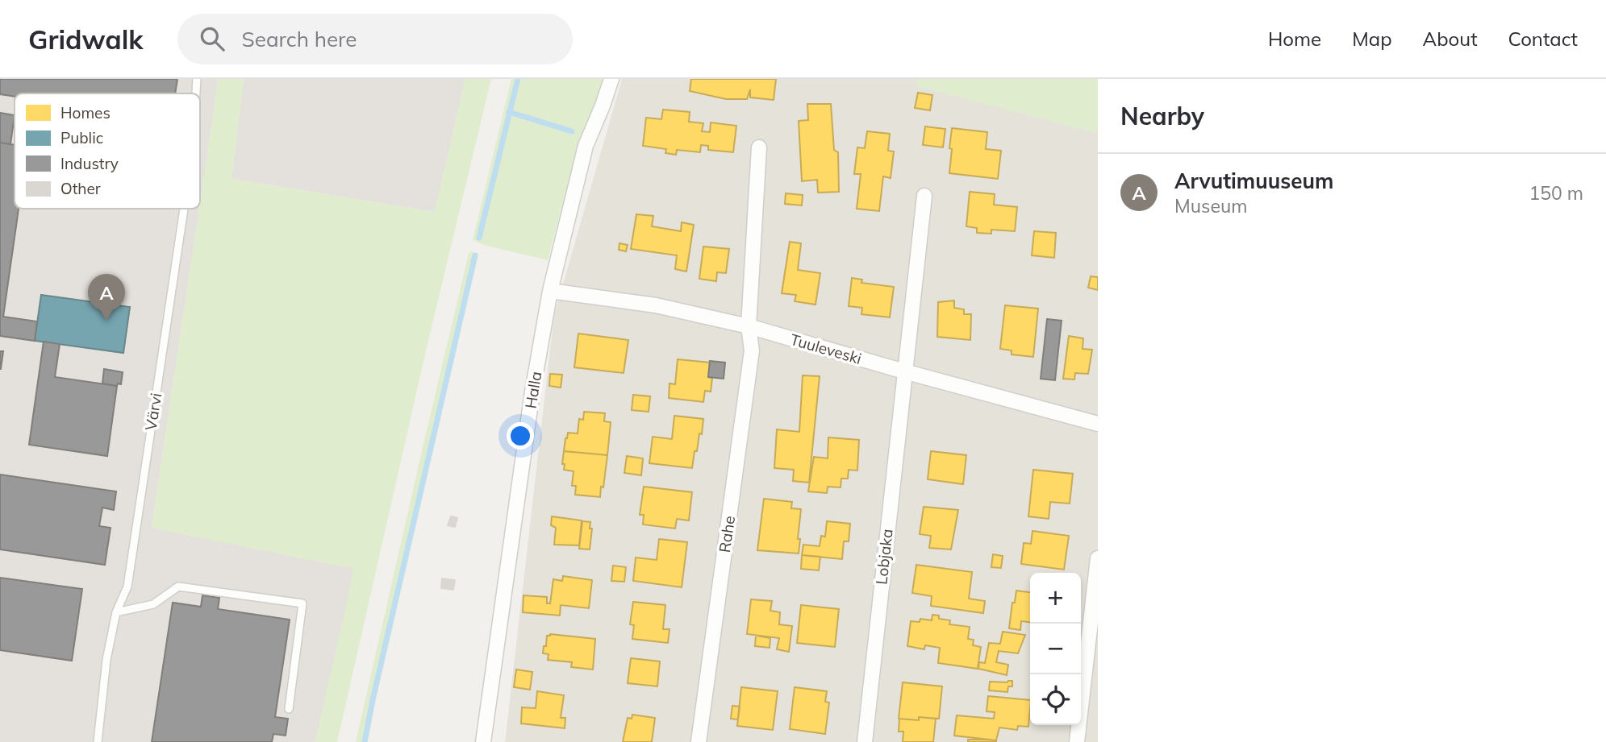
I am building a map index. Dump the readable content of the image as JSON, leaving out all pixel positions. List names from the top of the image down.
{
  "streets": {
    "street": [
      "Tuuleveski",
      "Halla",
      "Rahe",
      "Lobjaka"
    ],
    "lane": ["Värvi"]
  },
  "crossings": [
    ["Tuuleveski", "Halla"],
    ["Tuuleveski", "Rahe"],
    ["Tuuleveski", "Lobjaka"]
  ],
  "legend": [
    "Homes",
    "Public",
    "Industry",
    "Other"
  ],
  "page": {
    "header": "Gridwalk",
    "search": "Search here",
    "nav": [
      "Home",
      "Map",
      "About",
      "Contact"
    ],
    "heading": "Nearby",
    "list": [
      {
        "mark": "A",
        "name": "Arvutimuuseum",
        "note": "Museum",
        "value": "150 m"
      }
    ],
    "pins": "A",
    "map_buttons": ["+", "−"]
  }
}
